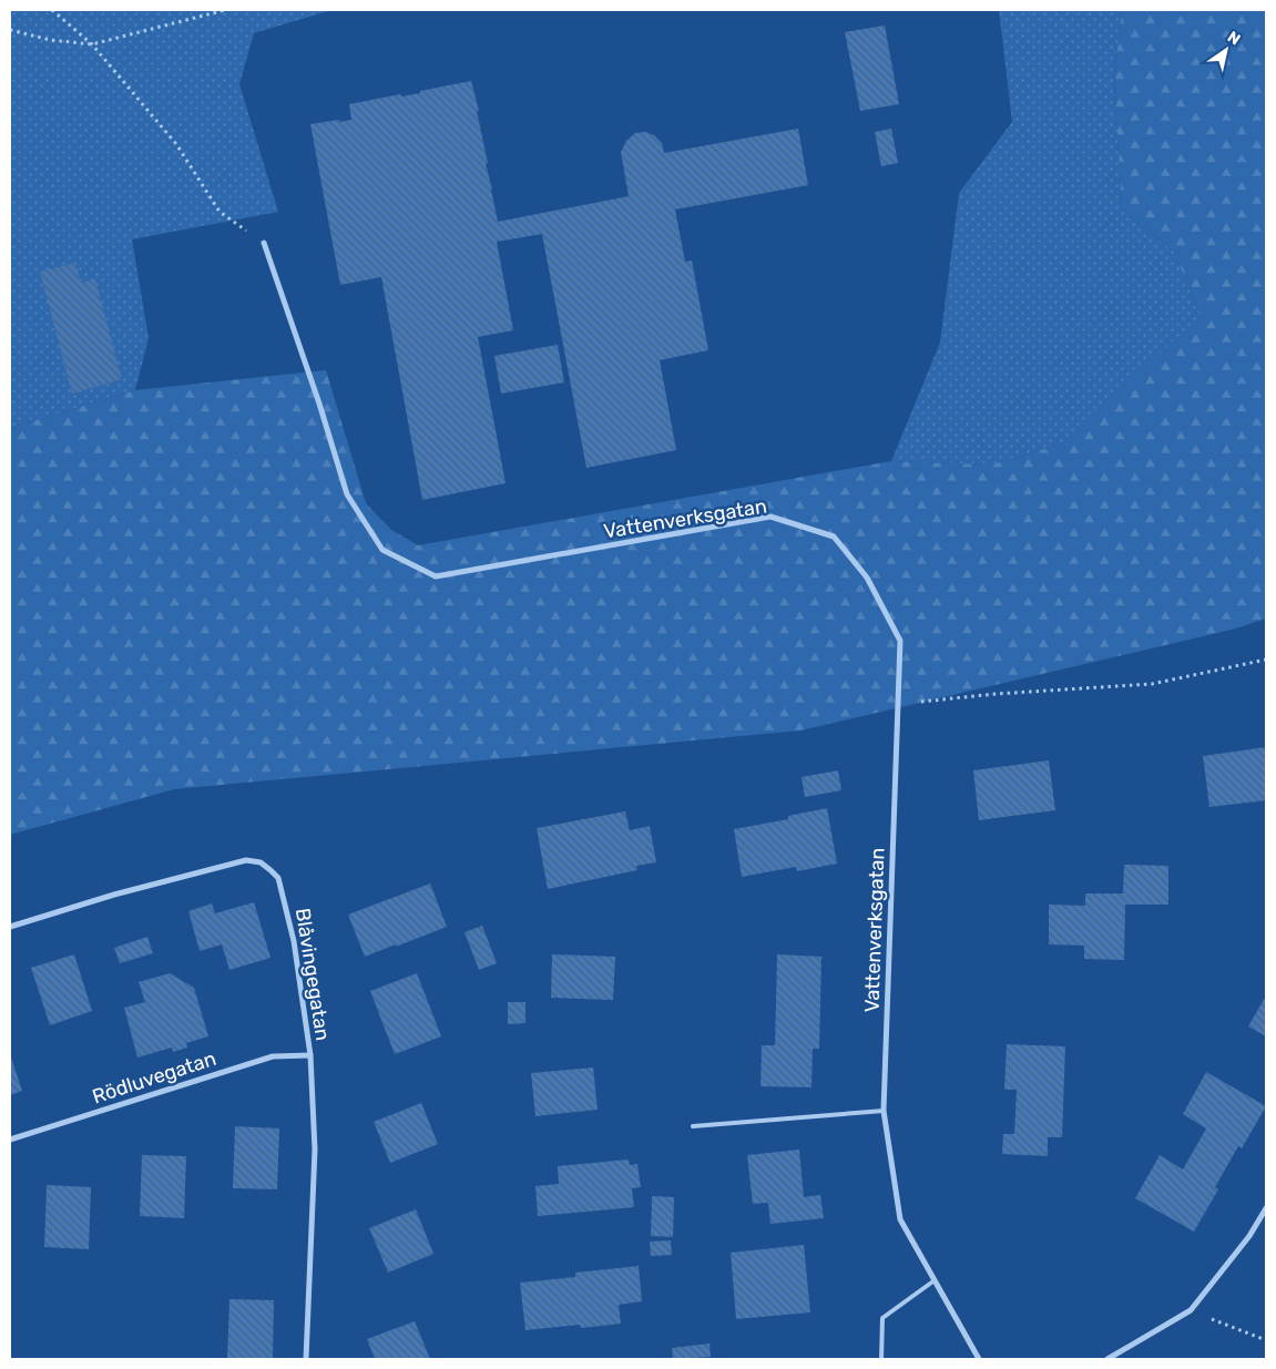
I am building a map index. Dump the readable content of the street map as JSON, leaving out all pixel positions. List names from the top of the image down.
{
  "streets": {
    "street": ["Vattenverksgatan", "Blåvingegatan", "Rödluvegatan"]
  },
  "crossings": [
    ["Blåvingegatan", "Rödluvegatan"]
  ],
  "north": "top right"
}
